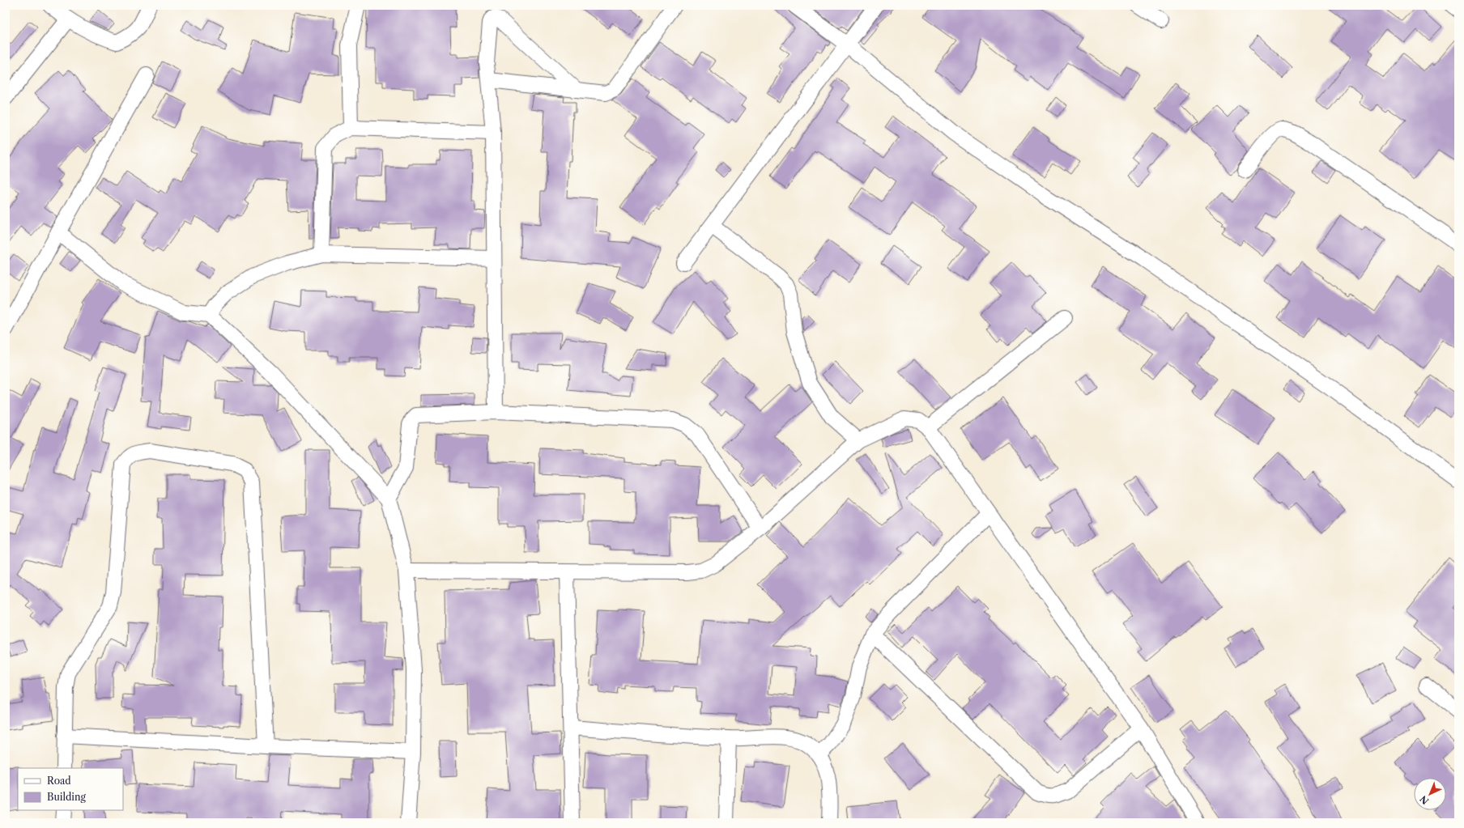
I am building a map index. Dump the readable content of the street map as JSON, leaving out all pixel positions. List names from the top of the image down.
{
  "legend": ["Road", "Building"],
  "north": "bottom left"
}
